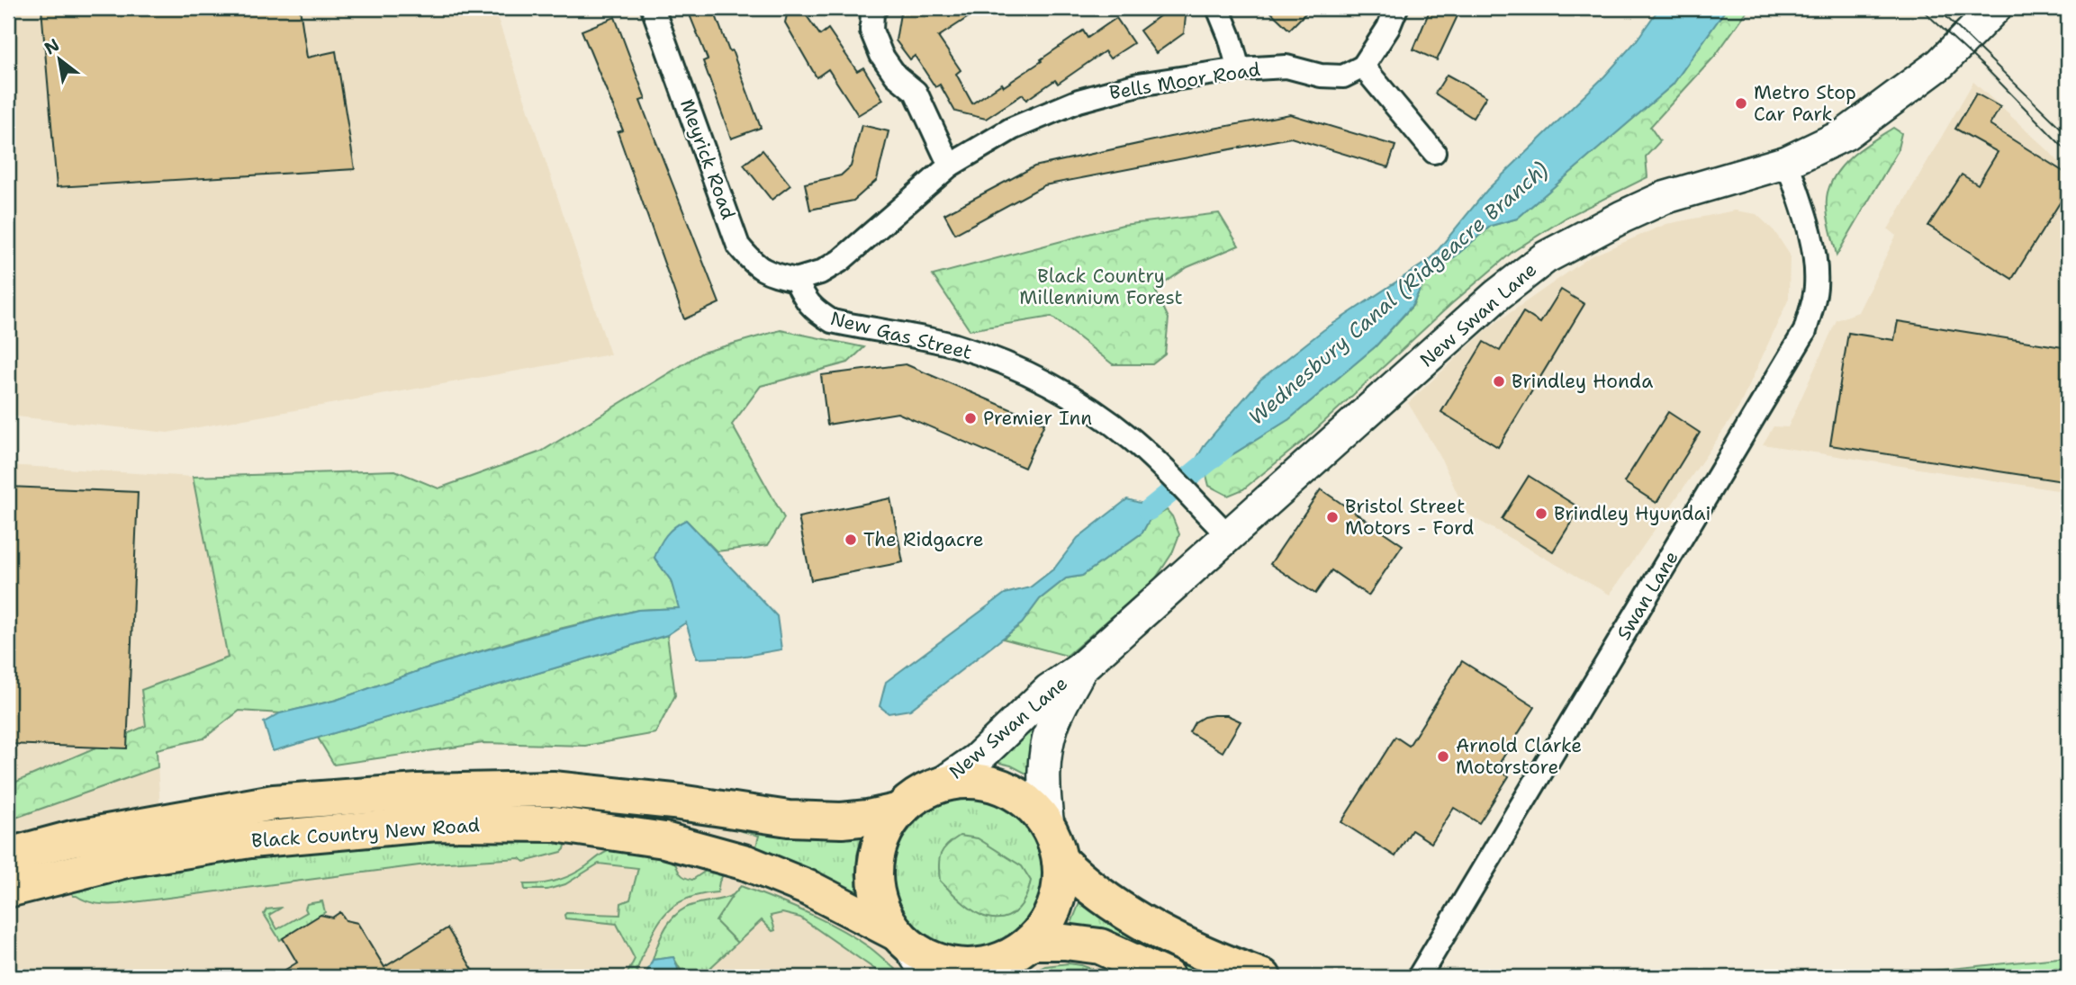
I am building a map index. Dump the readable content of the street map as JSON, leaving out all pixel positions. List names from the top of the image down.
{
  "streets": {
    "highway": ["Black Country New Road"],
    "main road": ["New Swan Lane"],
    "street": [
      "Bells Moor Road",
      "Meyrick Road",
      "New Gas Street",
      "Swan Lane"
    ]
  },
  "crossings": [
    ["Bells Moor Road", "Meyrick Road"],
    ["Bells Moor Road", "New Gas Street"],
    ["Meyrick Road", "New Gas Street"],
    ["New Swan Lane", "New Gas Street"],
    ["New Swan Lane", "Swan Lane"],
    ["New Swan Lane", "Black Country New Road"]
  ],
  "water": ["Wednesbury Canal (Ridgeacre Branch)"],
  "parks": ["Black Country Millennium Forest"],
  "places": [
    "Metro Stop Car Park",
    "Brindley Honda",
    "Premier Inn",
    "Brindley Hyundai",
    "Bristol Street Motors - Ford",
    "The Ridgacre",
    "Arnold Clarke Motorstore"
  ],
  "north": "top left"
}
